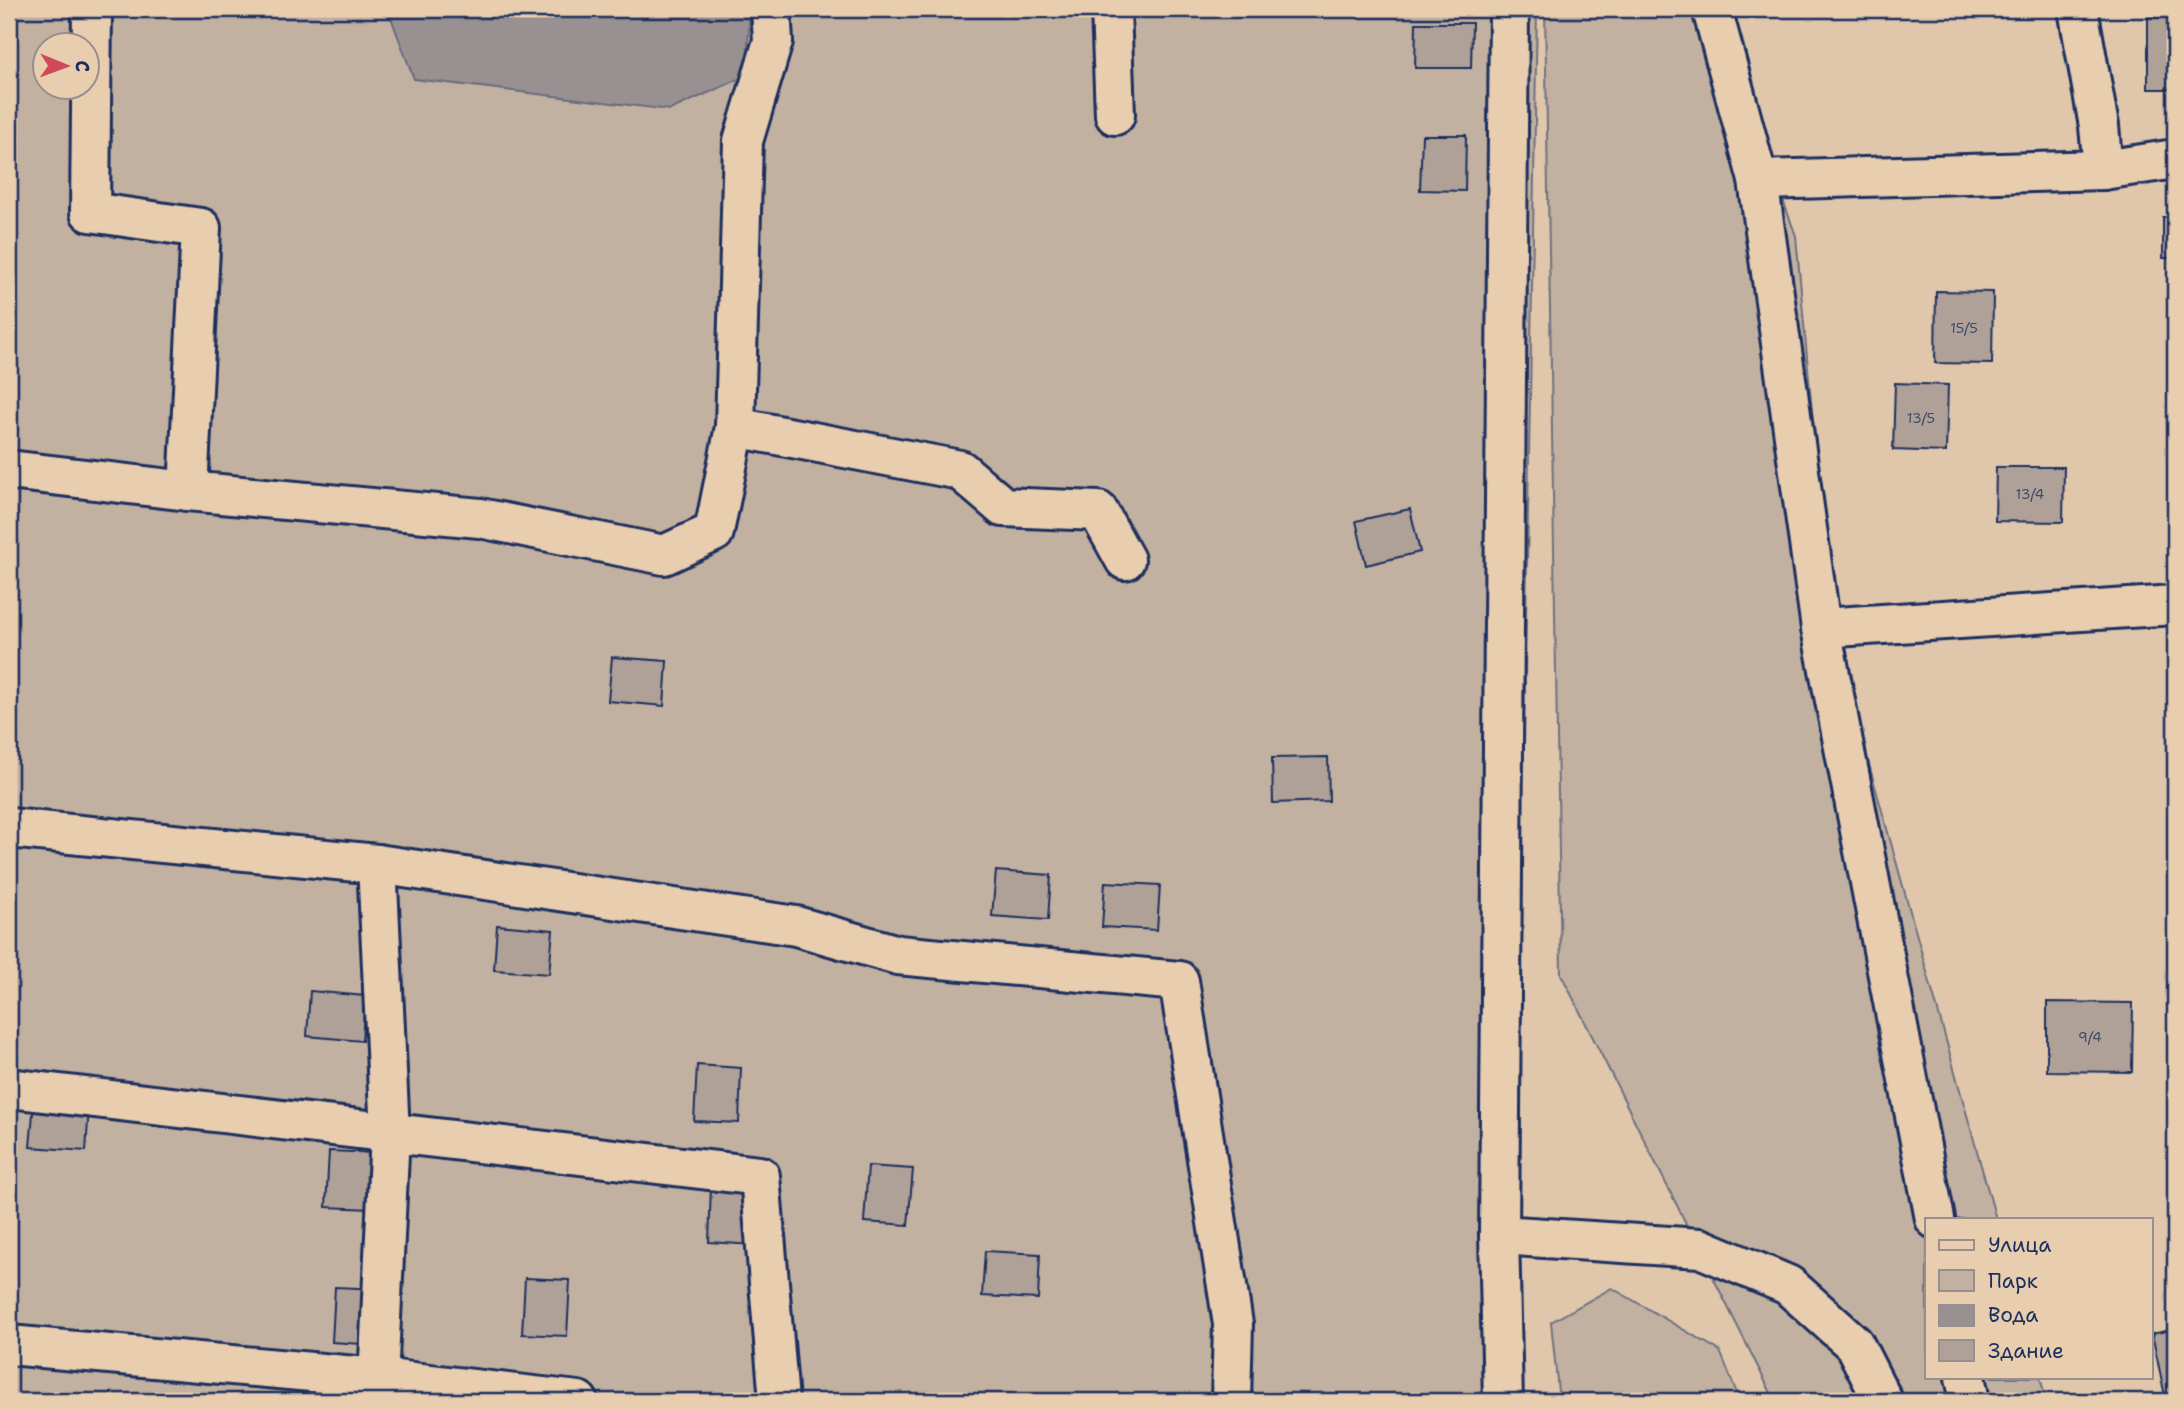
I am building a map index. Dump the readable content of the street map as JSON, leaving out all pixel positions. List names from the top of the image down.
{
  "house_numbers": [
    "15/5",
    "13/5",
    "13/4",
    "9/4"
  ],
  "legend": [
    "Улица",
    "Парк",
    "Вода",
    "Здание"
  ],
  "north": "right"
}
